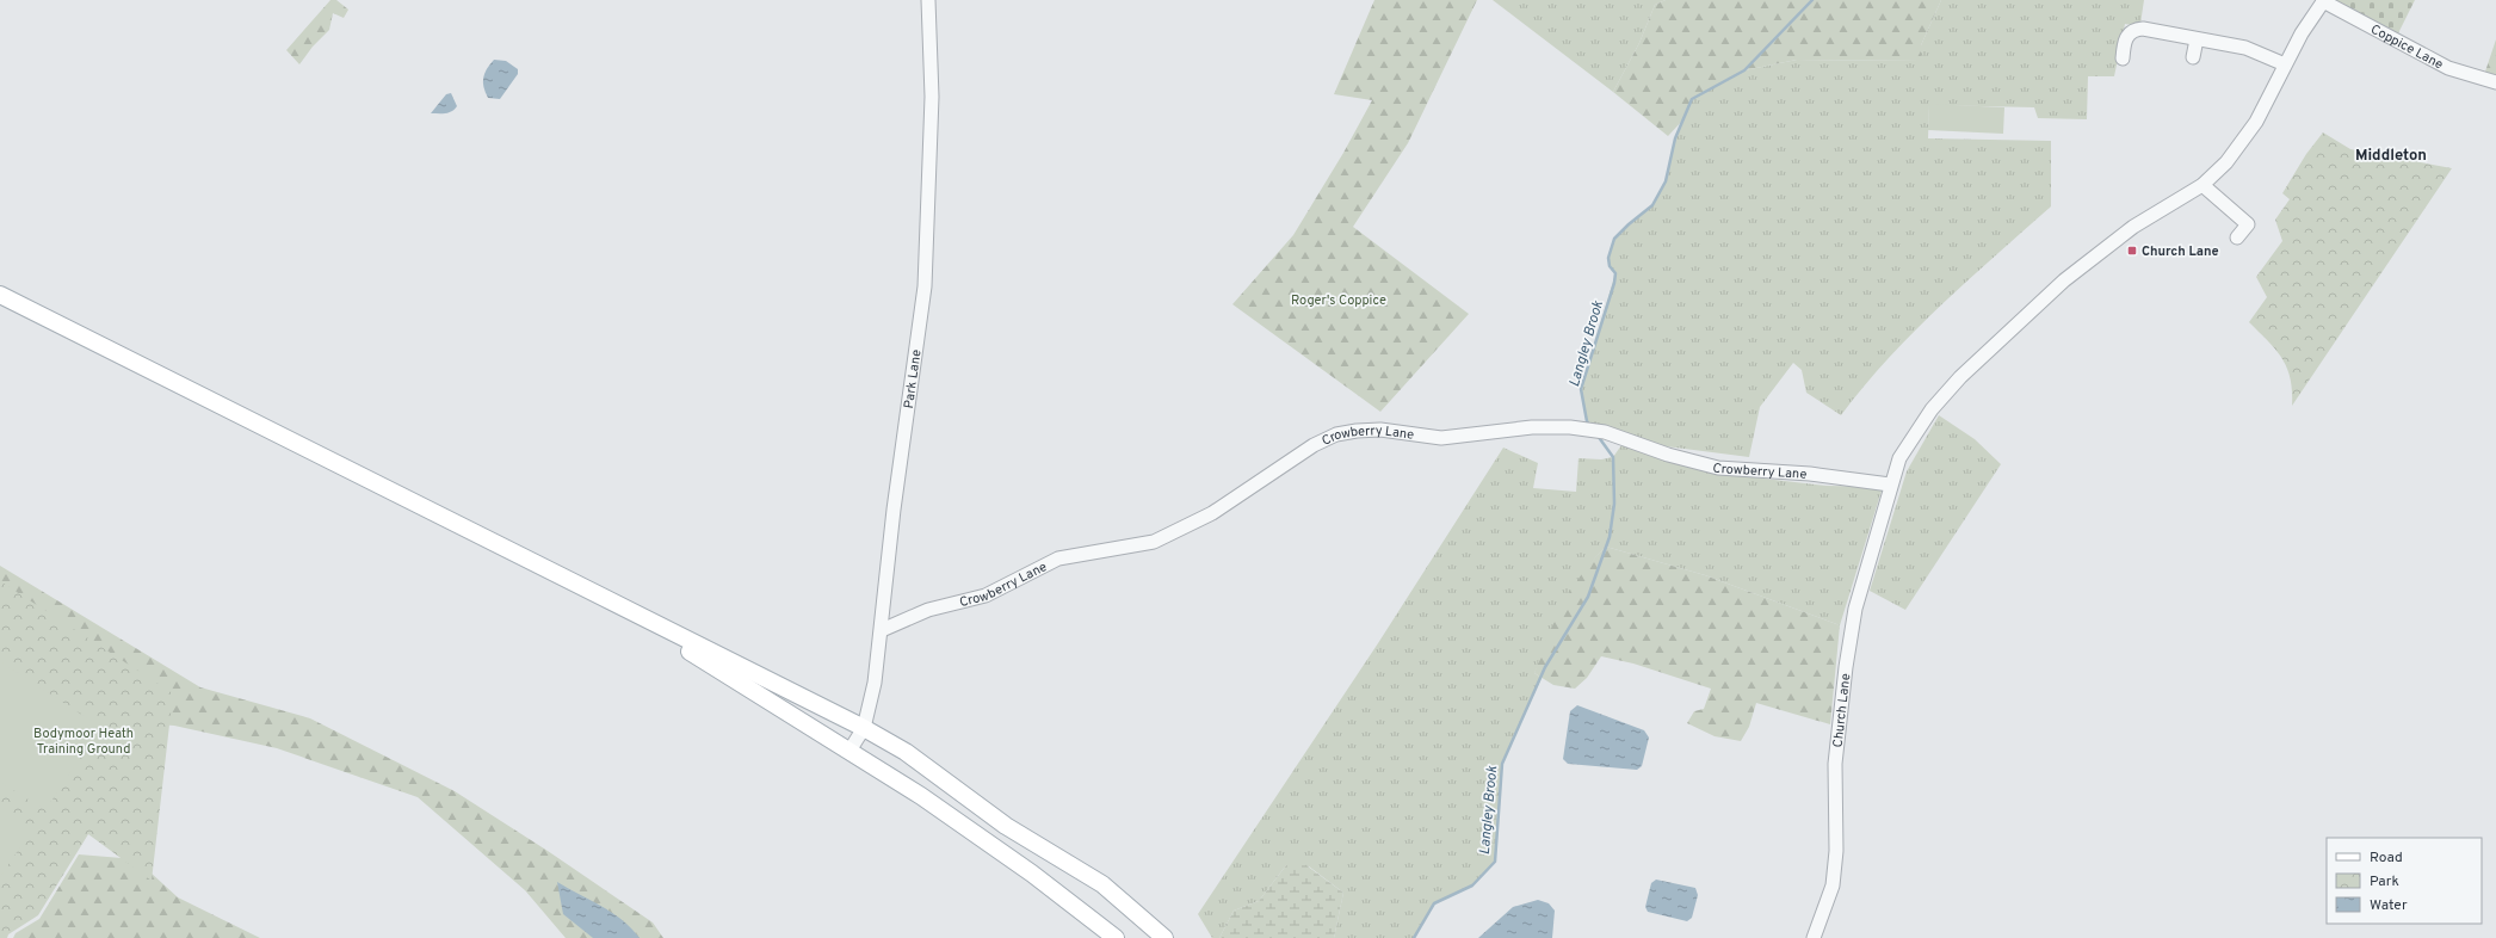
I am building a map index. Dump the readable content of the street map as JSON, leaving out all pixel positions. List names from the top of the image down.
{
  "streets": {
    "street": [
      "Coppice Lane",
      "Park Lane",
      "Crowberry Lane",
      "Church Lane"
    ]
  },
  "crossings": [
    ["Coppice Lane", "Church Lane"],
    ["Park Lane", "Crowberry Lane"],
    ["Crowberry Lane", "Church Lane"]
  ],
  "districts": ["Middleton"],
  "water": ["Langley Brook"],
  "parks": ["Roger's Coppice", "Bodymoor Heath Training Ground"],
  "places": {
    "transit": ["Church Lane"]
  },
  "legend": ["Road", "Park", "Water"]
}
